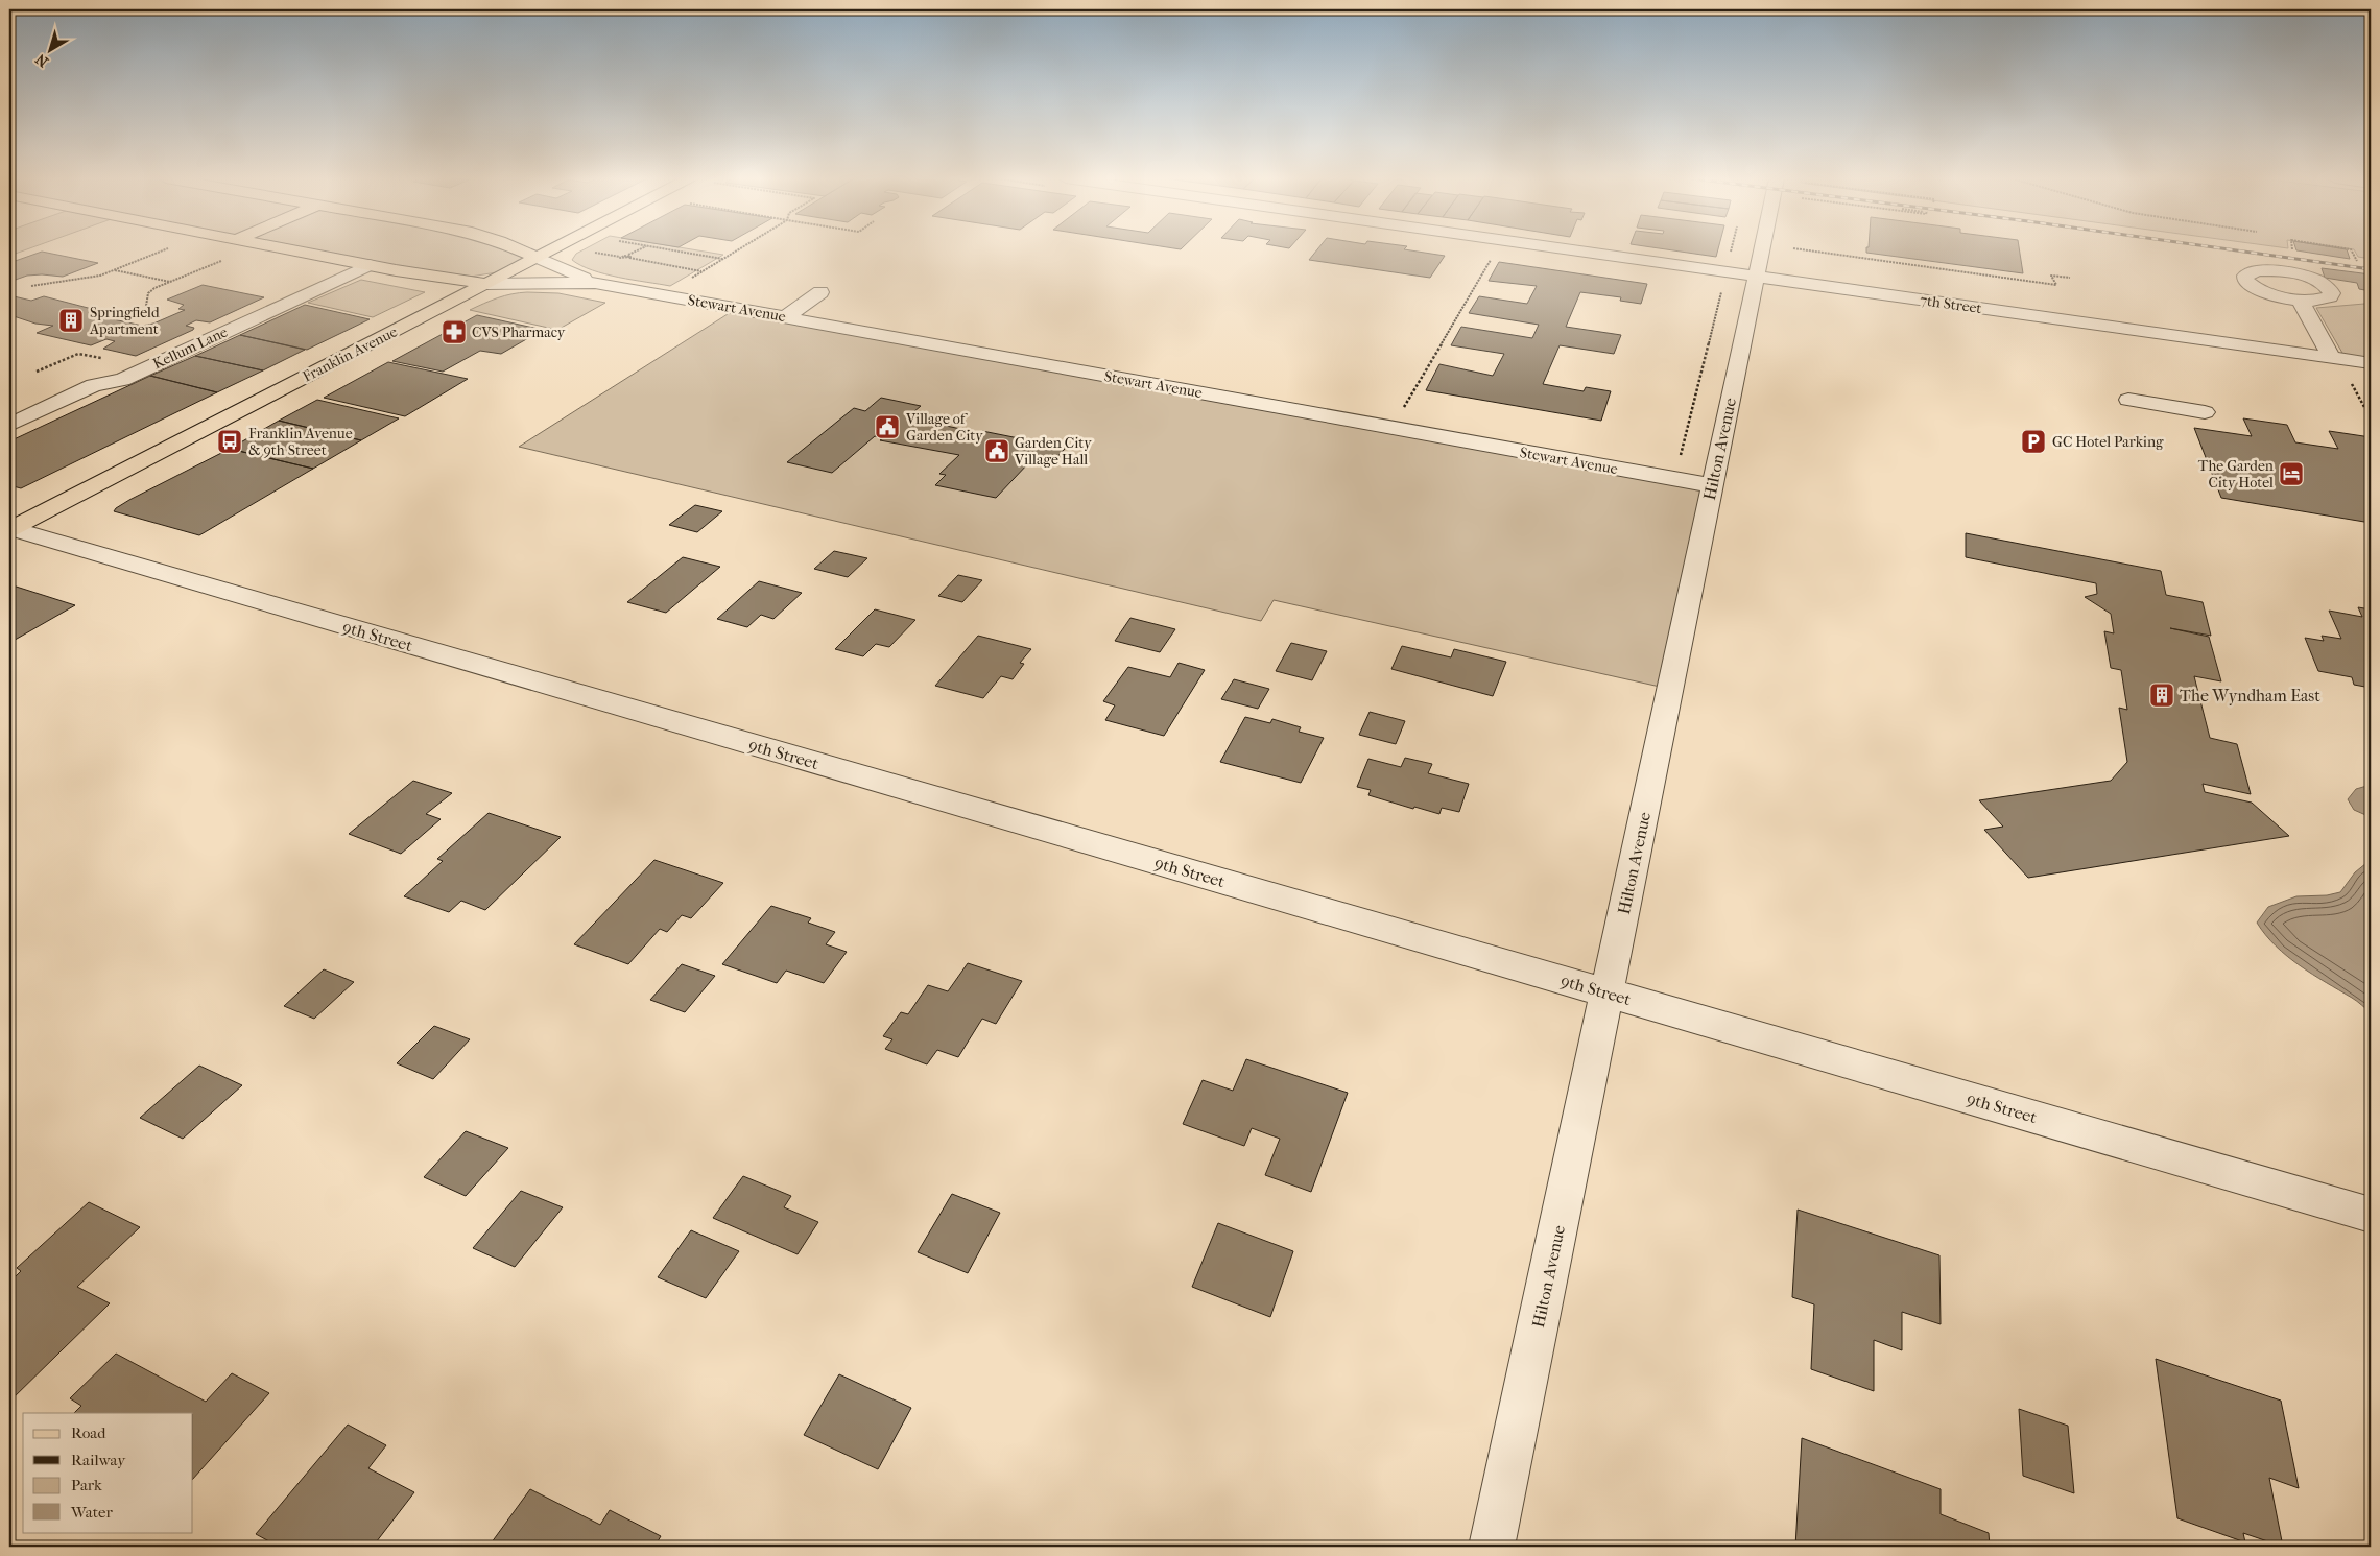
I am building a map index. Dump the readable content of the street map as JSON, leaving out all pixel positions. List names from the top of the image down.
{
  "streets": {
    "main road": ["Stewart Avenue", "Franklin Avenue"],
    "street": [
      "7th Street",
      "Kellum Lane",
      "Hilton Avenue",
      "9th Street"
    ]
  },
  "crossings": [
    ["7th Street", "Hilton Avenue"],
    ["Stewart Avenue", "Kellum Lane"],
    ["Stewart Avenue", "Franklin Avenue"],
    ["Stewart Avenue", "Hilton Avenue"],
    ["Franklin Avenue", "9th Street"],
    ["Hilton Avenue", "9th Street"]
  ],
  "places": {
    "building": ["Springfield Apartment", "The Wyndham East"],
    "pharmacy": ["CVS Pharmacy"],
    "public building": ["Village of Garden City", "Garden City Village Hall"],
    "bus stop": ["Franklin Avenue & 9th Street"],
    "parking": ["GC Hotel Parking"],
    "hotel": ["The Garden City Hotel"]
  },
  "legend": [
    "Road",
    "Railway",
    "Park",
    "Water"
  ],
  "north": "bottom left"
}
